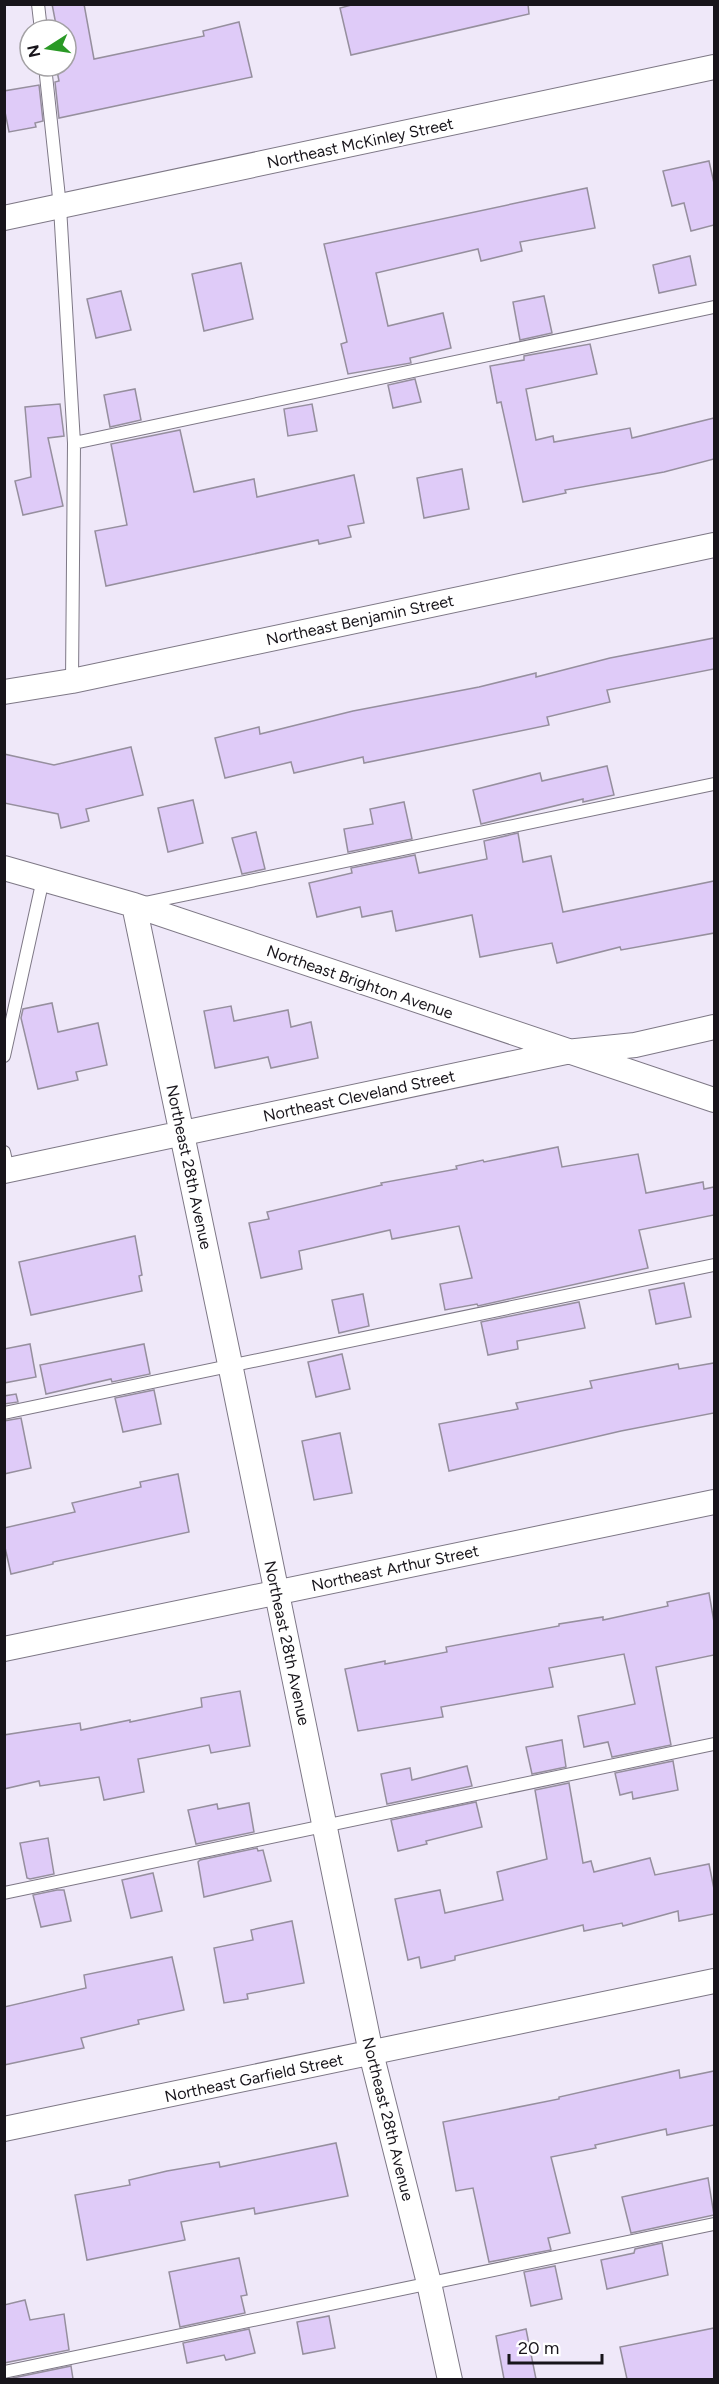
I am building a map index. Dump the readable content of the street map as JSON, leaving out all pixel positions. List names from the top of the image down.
{
  "streets": {
    "street": [
      "Northeast McKinley Street",
      "Northeast Benjamin Street",
      "Northeast Brighton Avenue",
      "Northeast Cleveland Street",
      "Northeast 28th Avenue",
      "Northeast Arthur Street",
      "Northeast Garfield Street"
    ]
  },
  "crossings": [
    ["Northeast Brighton Avenue", "Northeast Cleveland Street"],
    ["Northeast Brighton Avenue", "Northeast 28th Avenue"],
    ["Northeast Cleveland Street", "Northeast 28th Avenue"],
    ["Northeast 28th Avenue", "Northeast Arthur Street"],
    ["Northeast 28th Avenue", "Northeast Garfield Street"]
  ],
  "scale_bar": "20 m",
  "north": "left"
}
